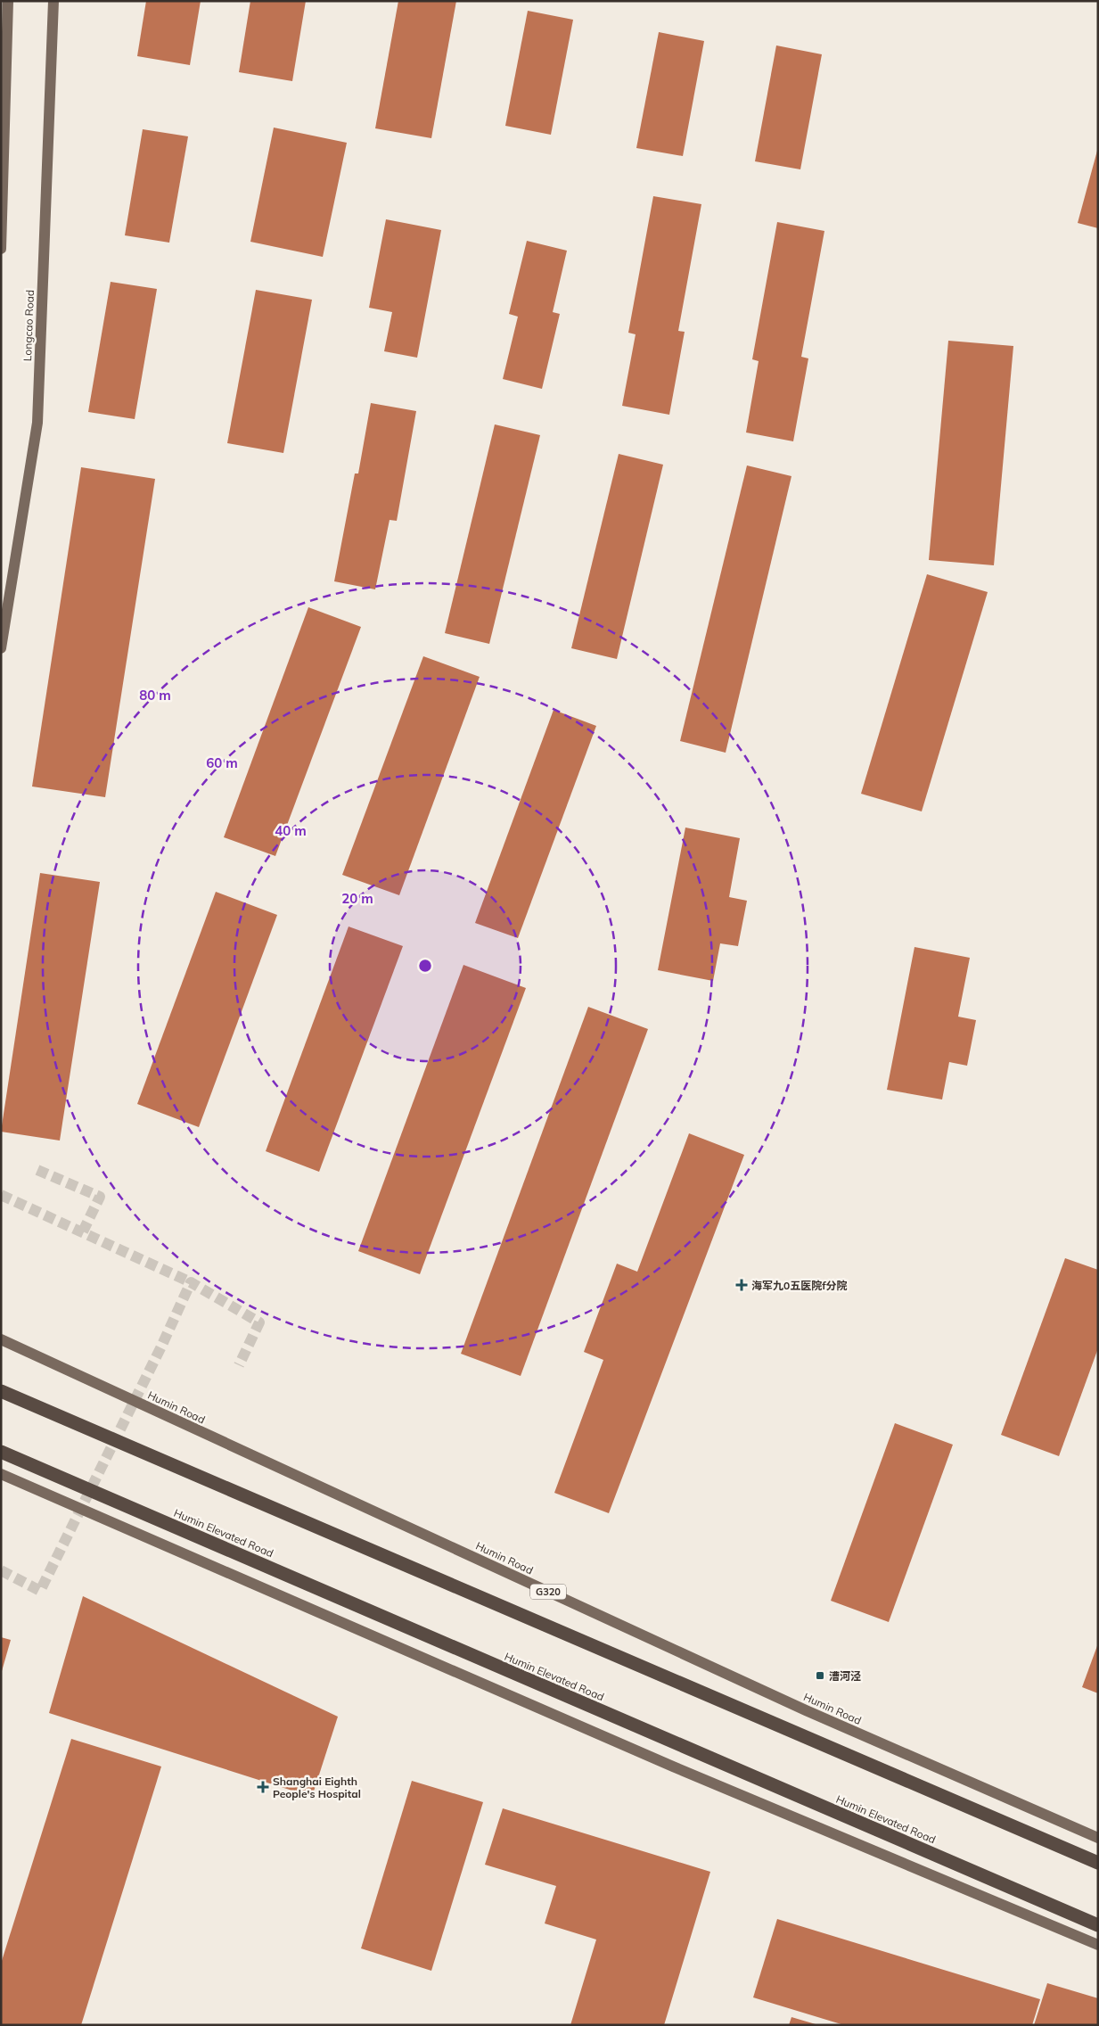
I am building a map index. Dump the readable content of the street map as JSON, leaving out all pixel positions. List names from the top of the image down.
{
  "streets": {
    "highway": ["Humin Elevated Road"],
    "main road": ["Longcao Road", "Humin Road", "G320"]
  },
  "places": {
    "health": ["海军九0五医院f分院", "Shanghai Eighth People's Hospital"],
    "transit": ["漕河泾"]
  },
  "rings": [
    "80 m",
    "60 m",
    "40 m",
    "20 m"
  ]
}
